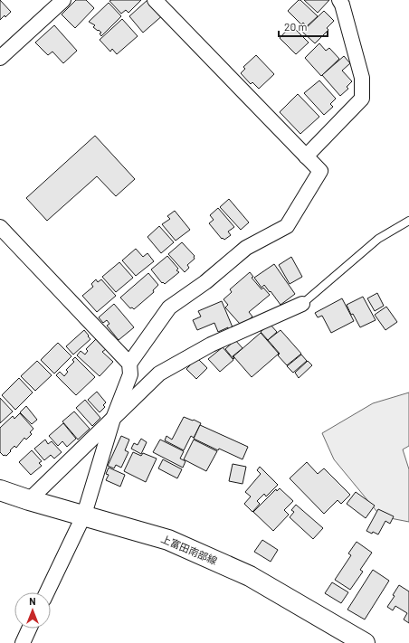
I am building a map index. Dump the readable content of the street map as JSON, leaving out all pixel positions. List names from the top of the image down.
{
  "streets": {
    "main road": ["上富田南部線"]
  },
  "scale_bar": "20 m",
  "north": "top"
}
